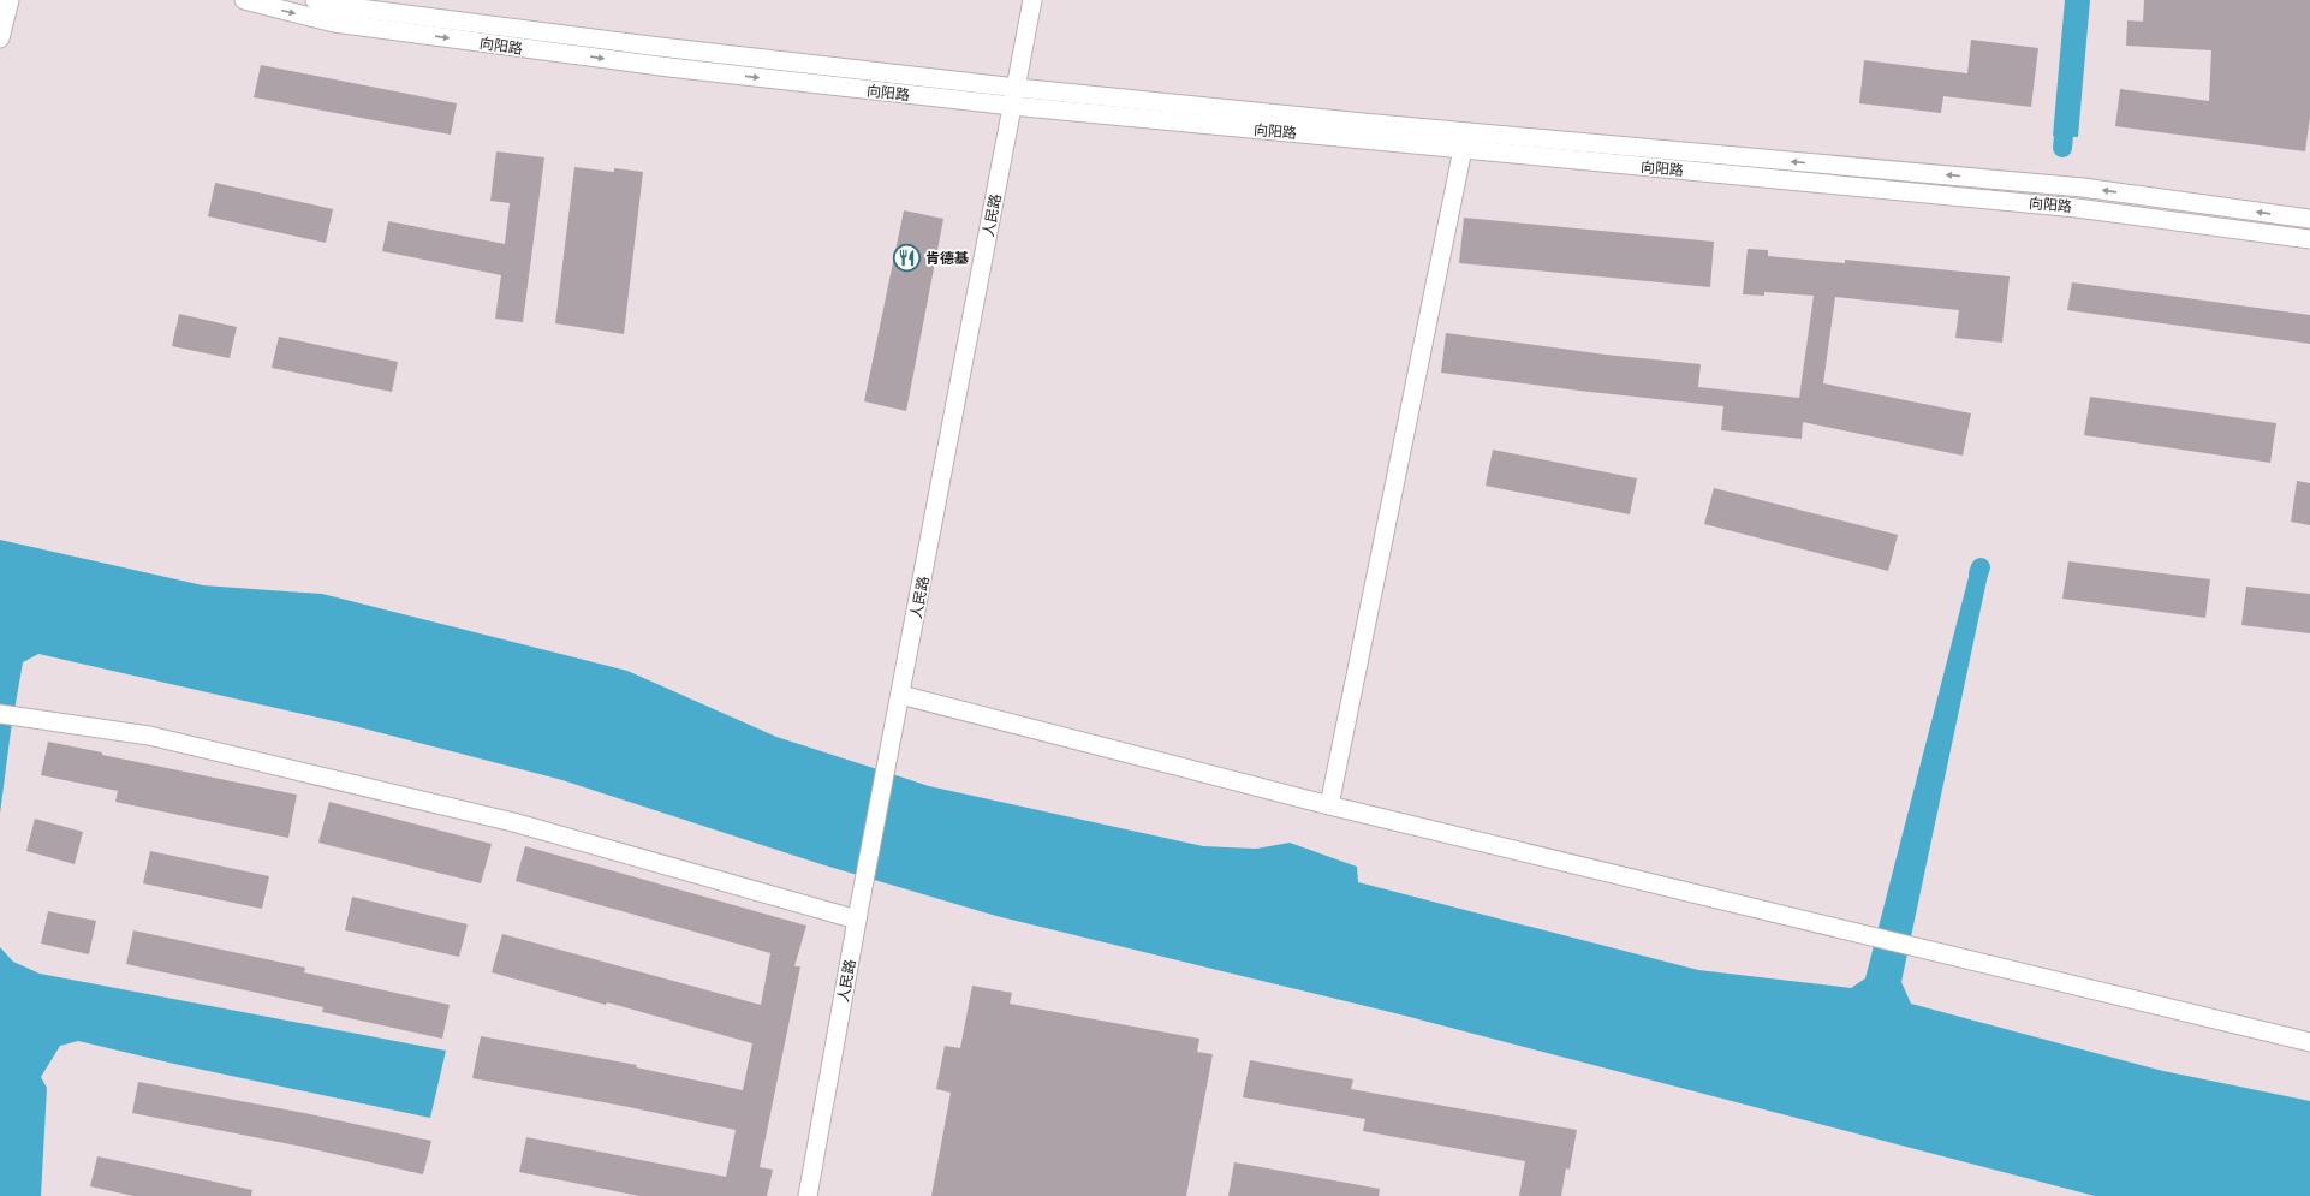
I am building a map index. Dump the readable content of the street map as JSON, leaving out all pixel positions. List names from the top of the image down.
{
  "streets": {
    "street": ["向阳路", "人民路"]
  },
  "crossings": [
    ["向阳路", "人民路"]
  ],
  "places": {
    "restaurant": ["肯德基"]
  }
}
